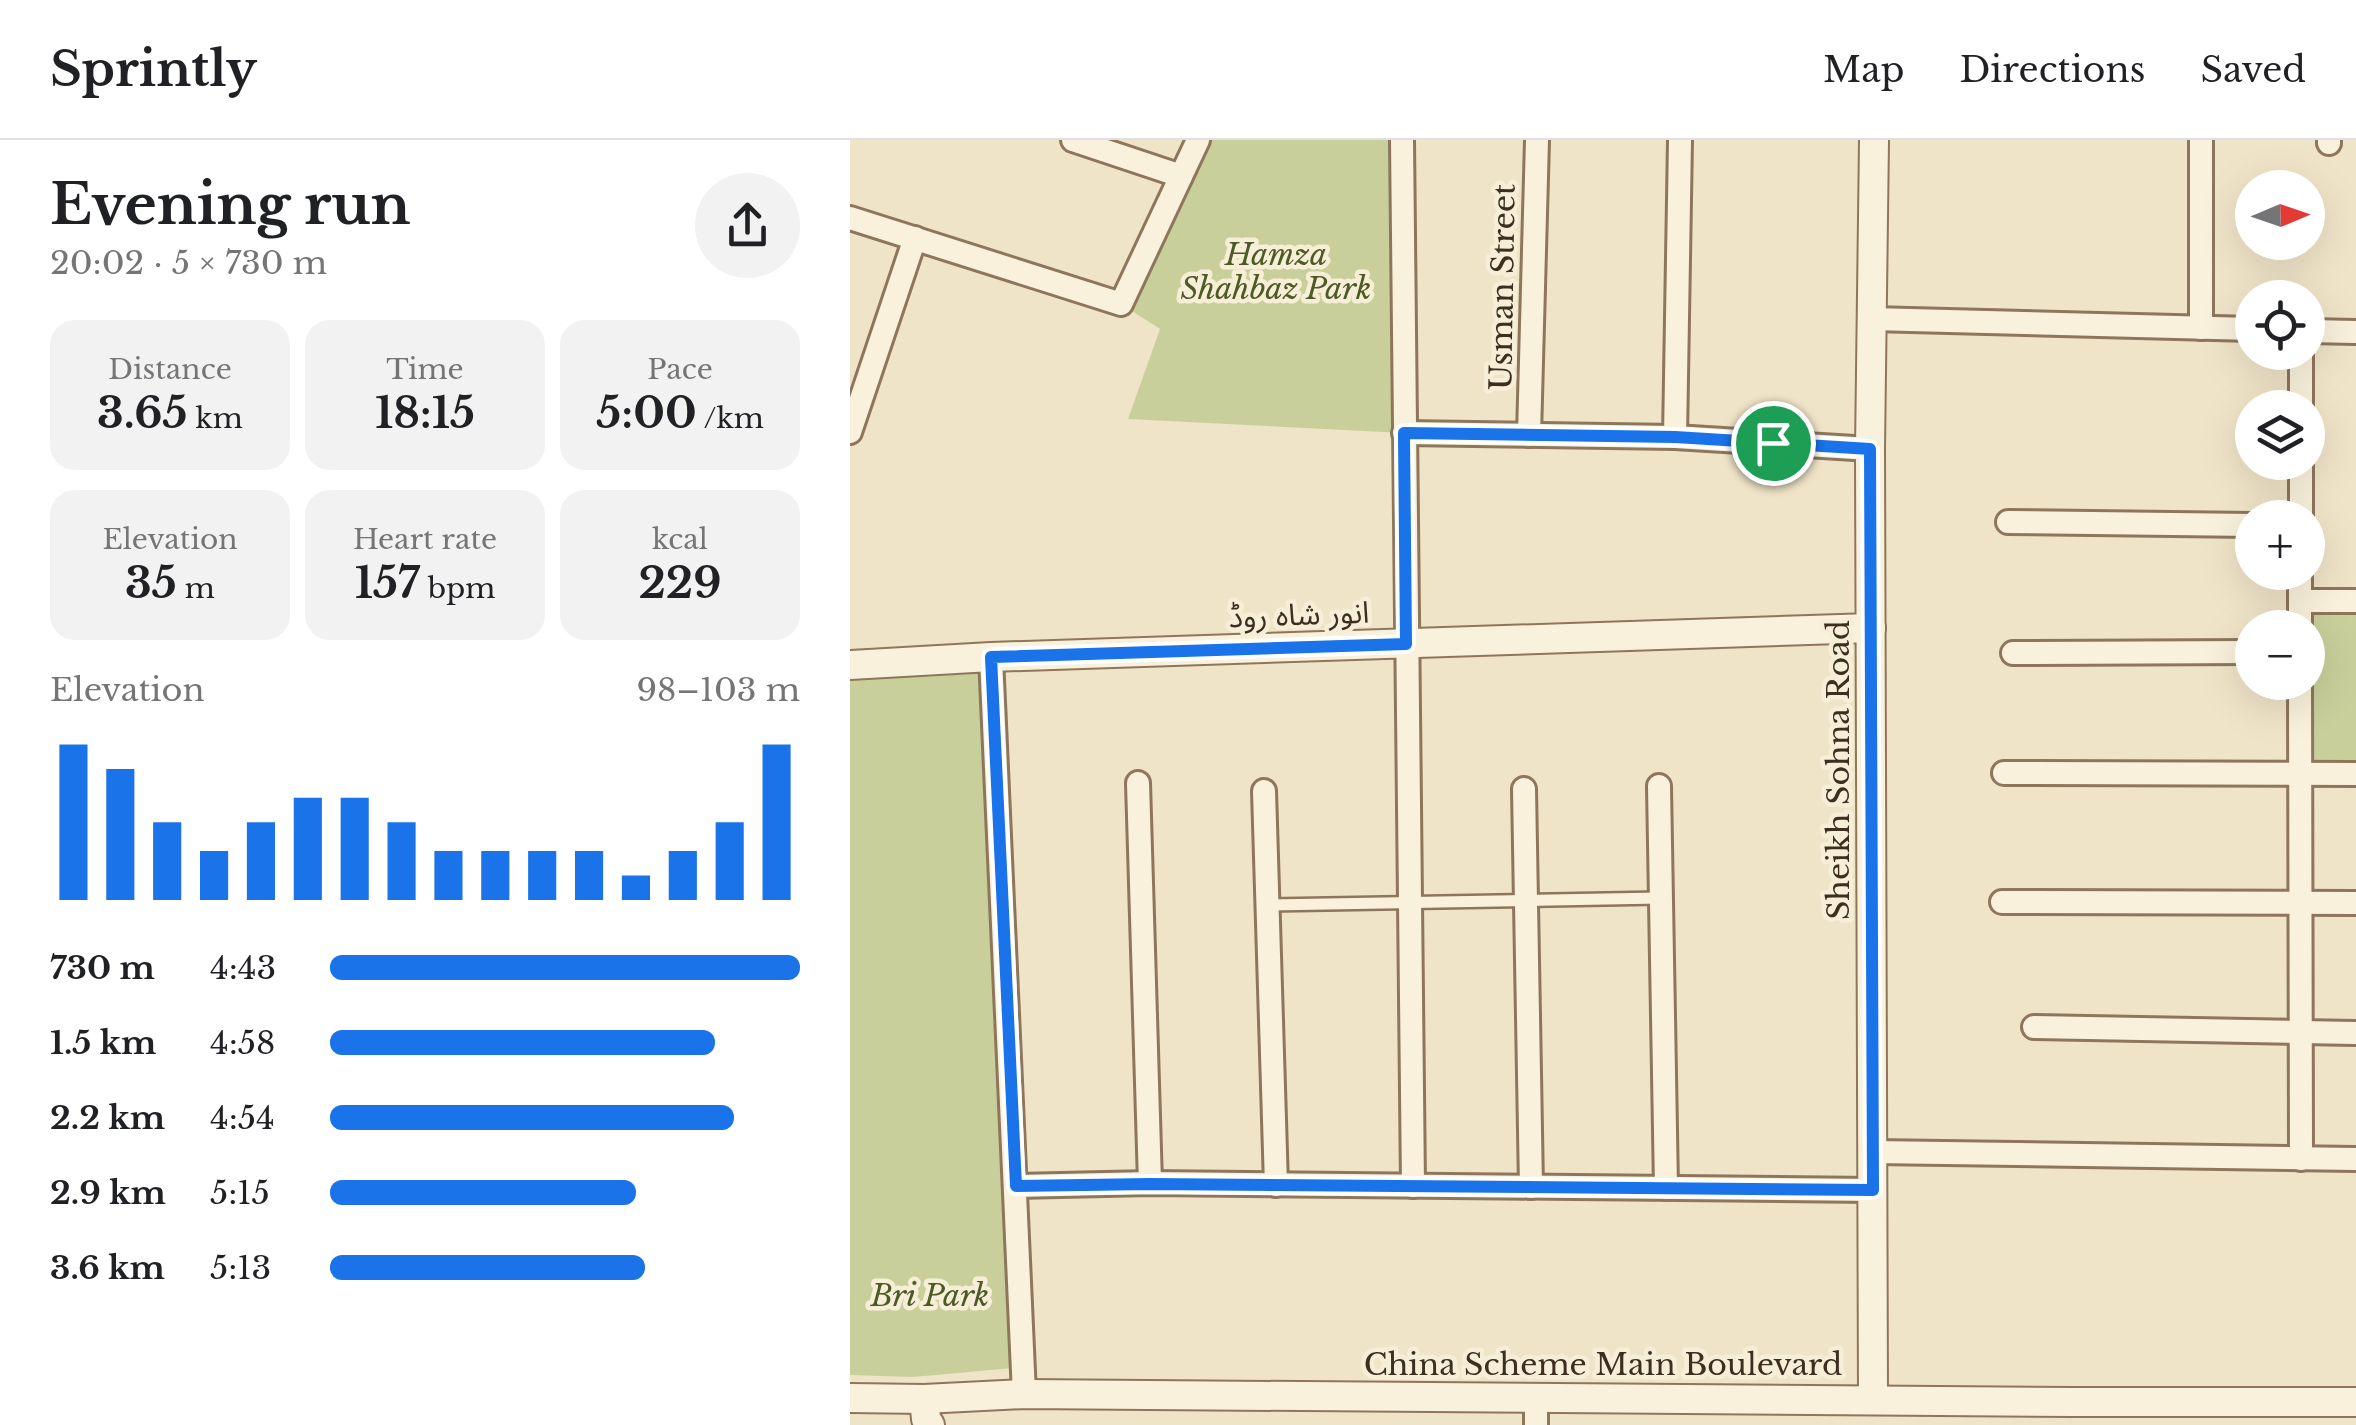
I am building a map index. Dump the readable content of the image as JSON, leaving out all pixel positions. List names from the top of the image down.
{
  "streets": {
    "street": [
      "Usman Street",
      "انور شاہ روڈ",
      "Sheikh Sohna Road",
      "China Scheme Main Boulevard"
    ]
  },
  "crossings": [
    ["انور شاہ روڈ", "Sheikh Sohna Road"],
    ["Sheikh Sohna Road", "China Scheme Main Boulevard"]
  ],
  "parks": ["Hamza Shahbaz Park", "Bri Park"],
  "north": "right",
  "page": {
    "header": "Sprintly",
    "nav": ["Map", "Directions", "Saved"],
    "heading": ["Evening run", "20:02 · 5 × 730 m"],
    "map_buttons": ["+", "−"],
    "stats": [
      ["Distance", "3.65 km"],
      ["Time", "18:15"],
      ["Pace", "5:00 /km"],
      ["Elevation", "35 m"],
      ["Heart rate", "157 bpm"],
      ["kcal", "229"]
    ],
    "chart": ["Elevation", "98–103 m"],
    "list": [
      {
        "name": "730 m",
        "note": "4:43"
      },
      {
        "name": "1.5 km",
        "note": "4:58"
      },
      {
        "name": "2.2 km",
        "note": "4:54"
      },
      {
        "name": "2.9 km",
        "note": "5:15"
      },
      {
        "name": "3.6 km",
        "note": "5:13"
      }
    ]
  }
}
